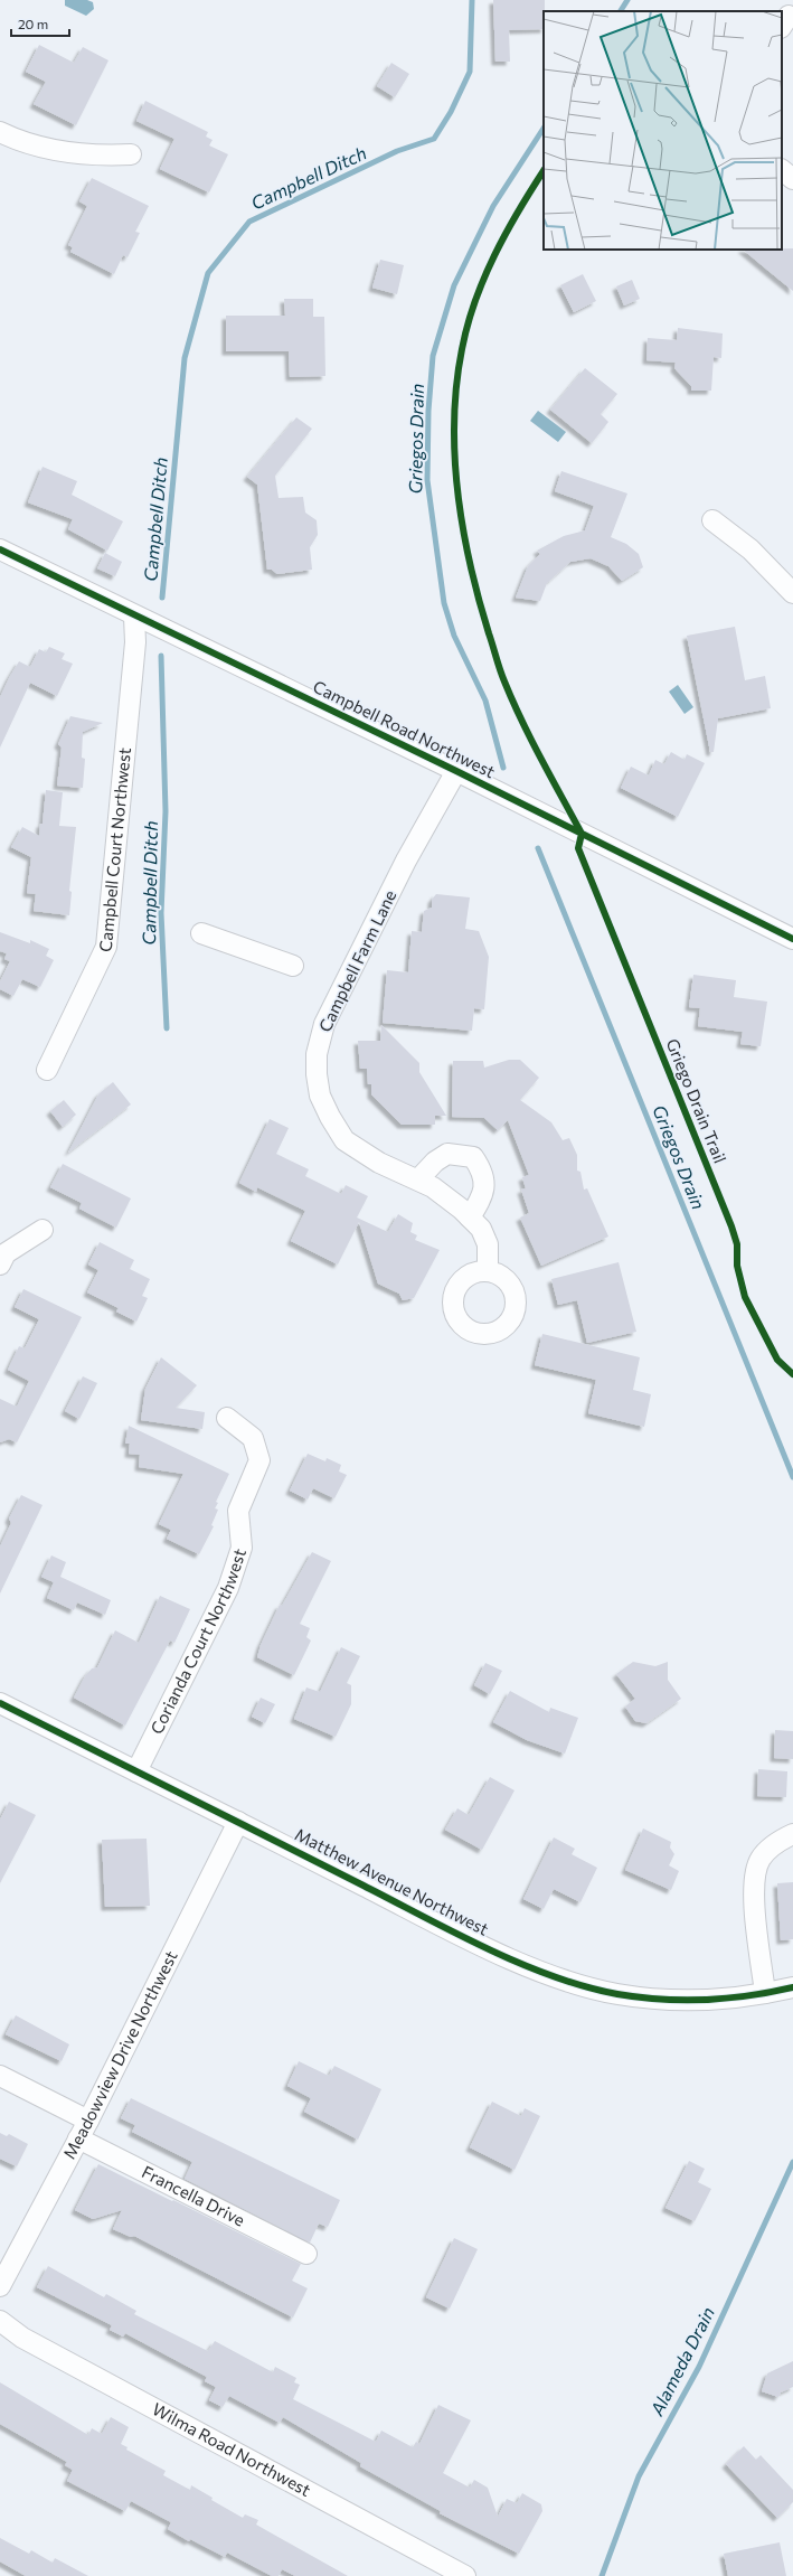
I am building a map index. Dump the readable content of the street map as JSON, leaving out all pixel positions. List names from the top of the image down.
{
  "streets": {
    "street": [
      "Campbell Road Northwest",
      "Campbell Court Northwest",
      "Campbell Farm Lane",
      "Corianda Court Northwest",
      "Matthew Avenue Northwest",
      "Meadowview Drive Northwest",
      "Francella Drive",
      "Wilma Road Northwest"
    ],
    "cycle path": ["Griego Drain Trail"]
  },
  "crossings": [
    ["Campbell Road Northwest", "Campbell Court Northwest"],
    ["Campbell Road Northwest", "Campbell Farm Lane"],
    ["Corianda Court Northwest", "Matthew Avenue Northwest"],
    ["Matthew Avenue Northwest", "Meadowview Drive Northwest"],
    ["Meadowview Drive Northwest", "Francella Drive"]
  ],
  "water": ["Campbell Ditch", "Griegos Drain", "Alameda Drain"],
  "scale_bar": "20 m"
}
